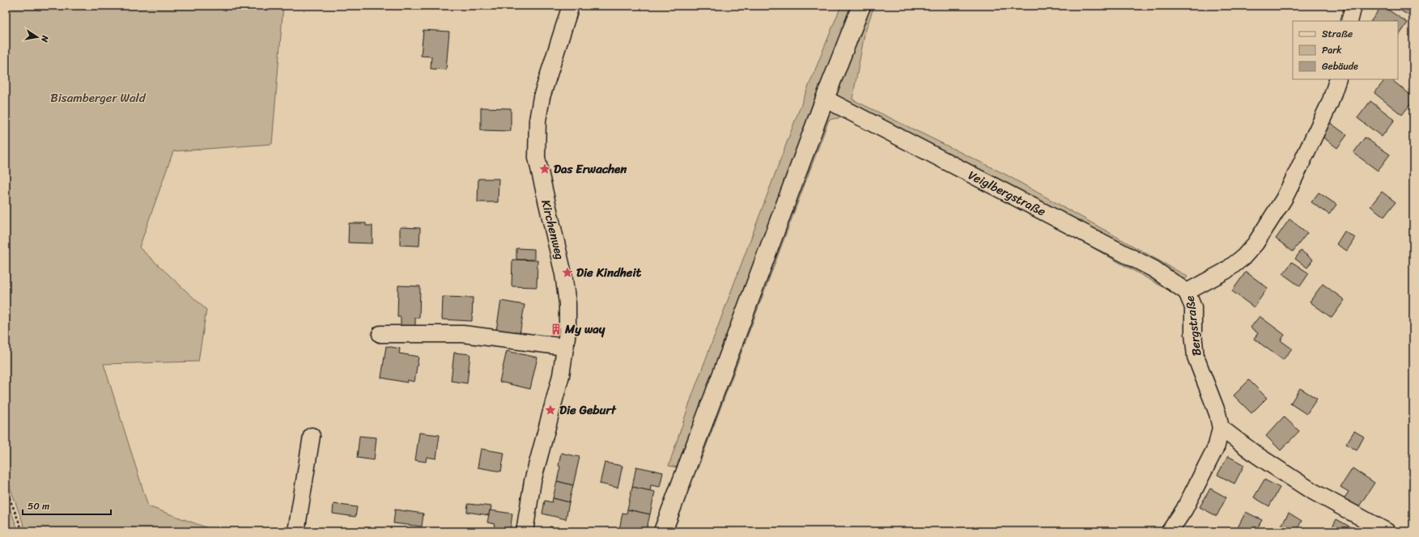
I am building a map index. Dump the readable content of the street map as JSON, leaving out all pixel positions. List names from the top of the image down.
{
  "streets": {
    "street": ["Veiglbergstraße", "Kirchenweg", "Bergstraße"]
  },
  "crossings": [
    ["Veiglbergstraße", "Bergstraße"]
  ],
  "parks": ["Bisamberger Wald"],
  "places": {
    "place": ["Das Erwachen", "Die Kindheit", "Die Geburt"],
    "building": ["My way"]
  },
  "legend": ["Straße", "Park", "Gebäude"],
  "scale_bar": "50 m",
  "north": "right"
}
